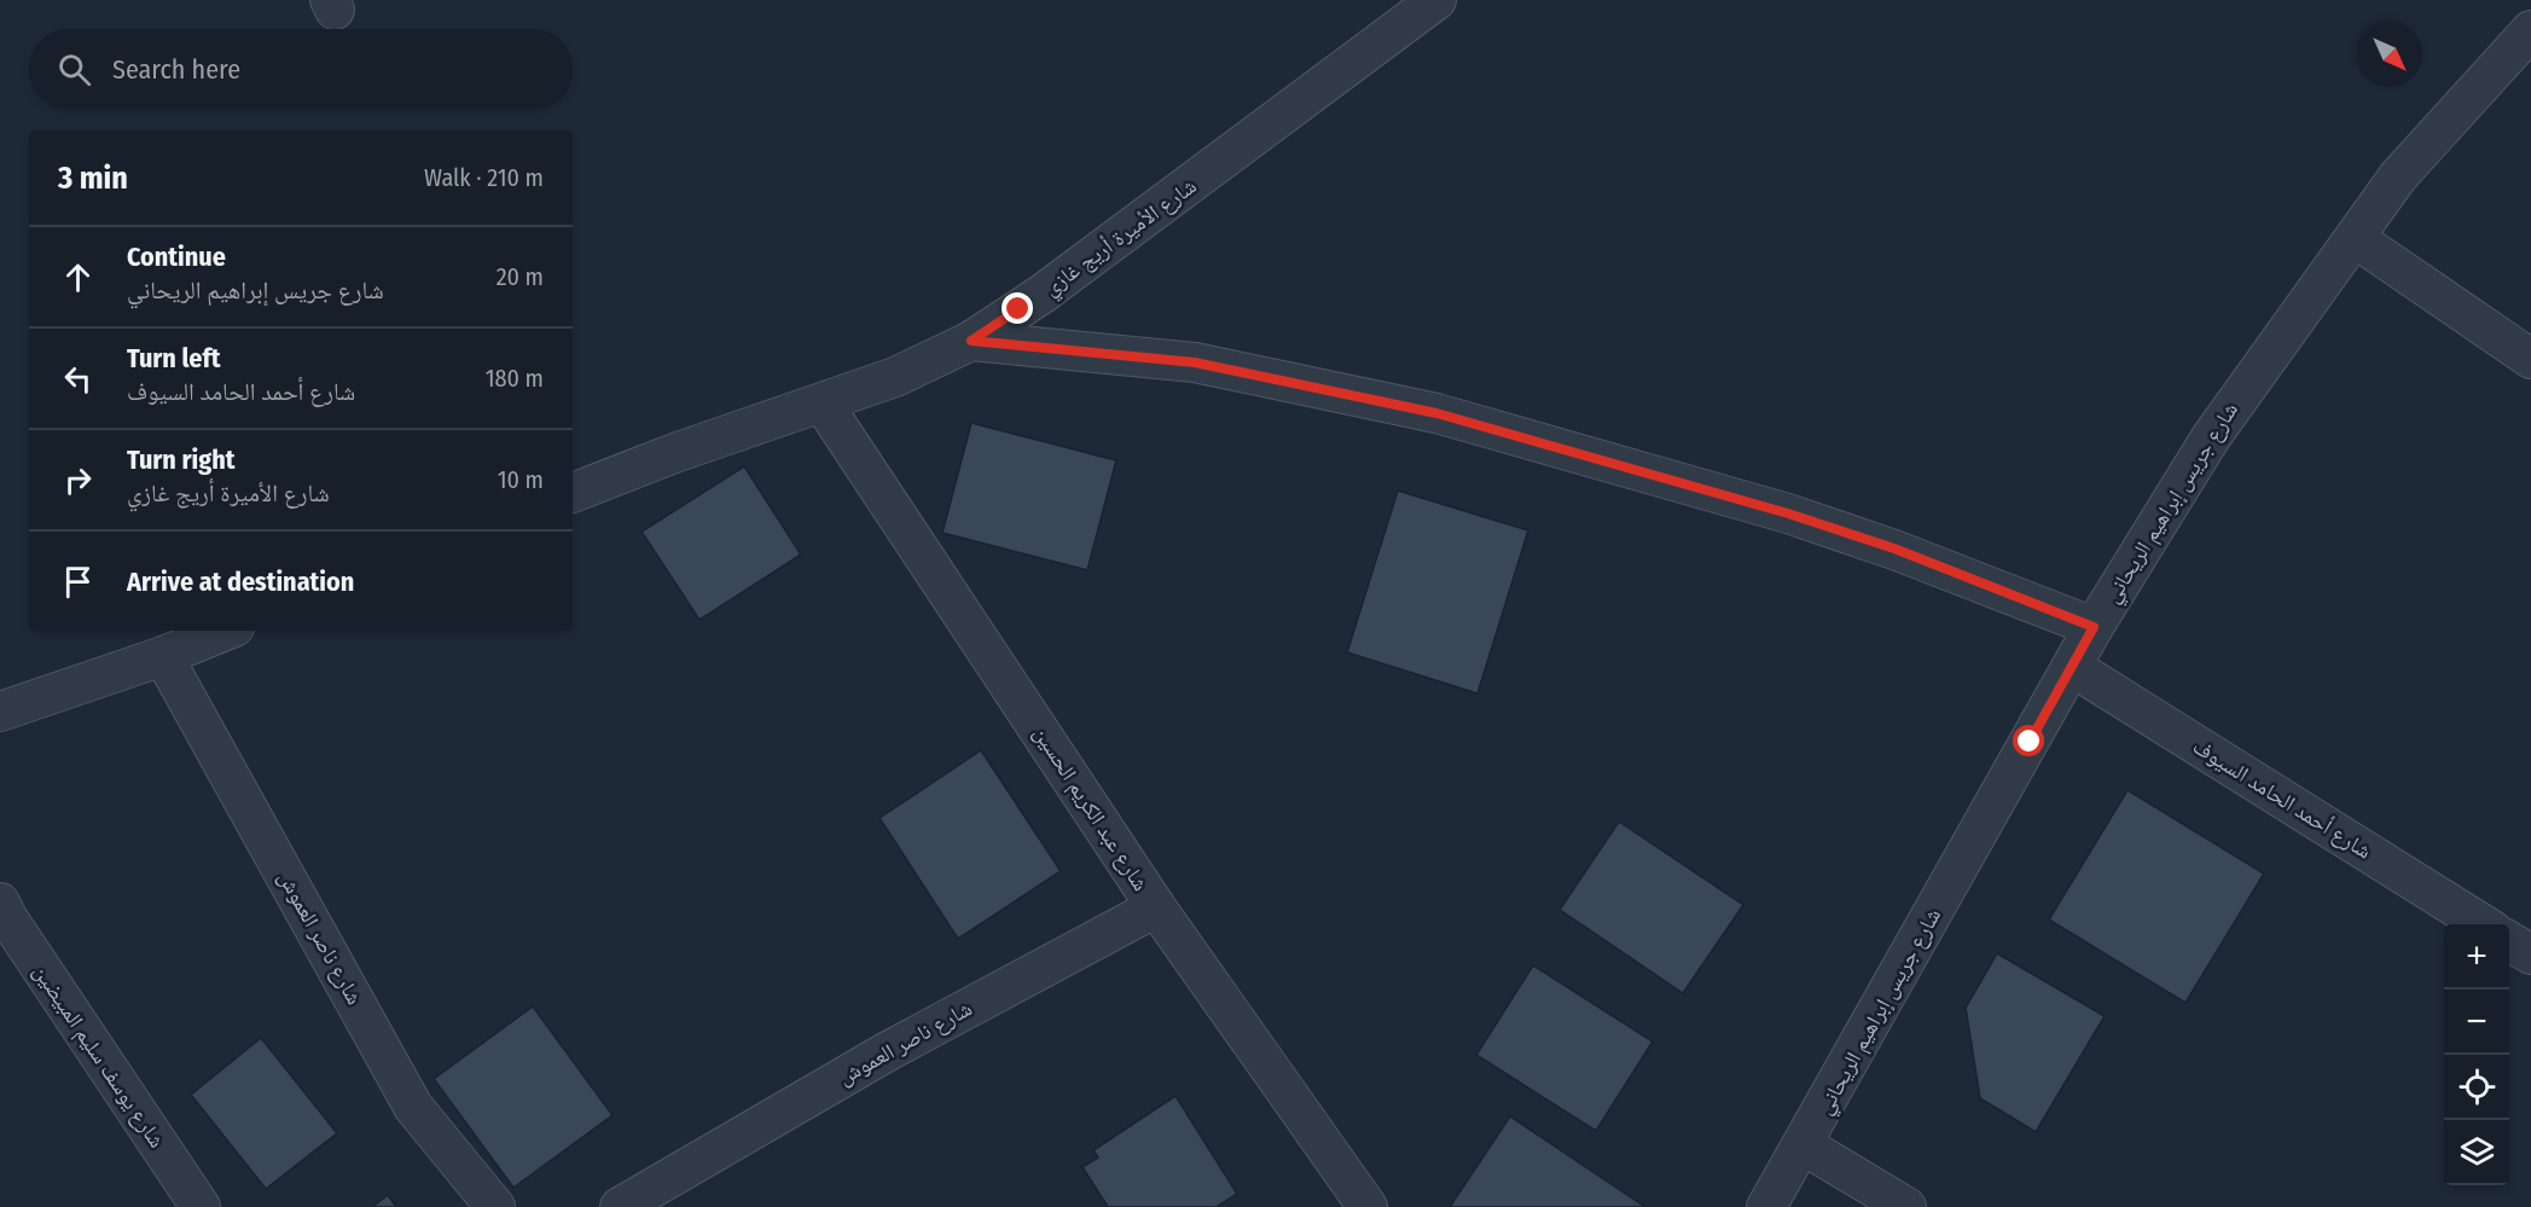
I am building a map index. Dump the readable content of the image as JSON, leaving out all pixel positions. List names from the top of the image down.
{
  "streets": {
    "street": [
      "شارع الأميرة أريج غازي",
      "شارع جريس إبراهيم الريحاني",
      "شارع أحمد الحامد السيوف",
      "شارع عبد الكريم الحسين",
      "شارع ناصر العموش",
      "شارع يوسف سليم المبيضين"
    ]
  },
  "crossings": [
    ["شارع الأميرة أريج غازي", "شارع عبد الكريم الحسين"],
    ["شارع جريس إبراهيم الريحاني", "شارع أحمد الحامد السيوف"],
    ["شارع عبد الكريم الحسين", "شارع ناصر العموش"]
  ],
  "north": "bottom right",
  "page": {
    "search": "Search here",
    "heading": ["3 min", "Walk · 210 m"],
    "list": [
      ["Continue", "شارع جريس إبراهيم الريحاني", "20 m"],
      ["Turn left", "شارع أحمد الحامد السيوف", "180 m"],
      ["Turn right", "شارع الأميرة أريج غازي", "10 m"],
      "Arrive at destination"
    ],
    "map_buttons": ["+", "−"]
  }
}
